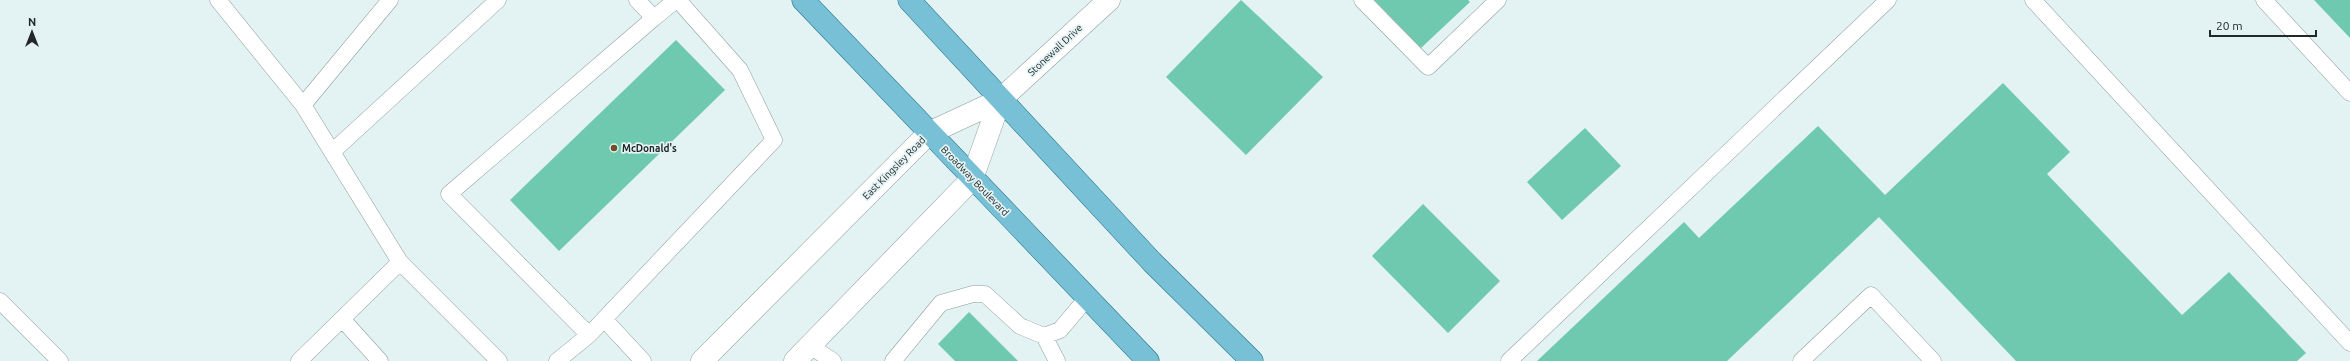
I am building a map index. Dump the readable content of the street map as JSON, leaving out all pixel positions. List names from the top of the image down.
{
  "streets": {
    "main road": ["Stonewall Drive", "East Kingsley Road", "Broadway Boulevard"]
  },
  "crossings": [
    ["Stonewall Drive", "East Kingsley Road"],
    ["East Kingsley Road", "Broadway Boulevard"]
  ],
  "places": ["McDonald's"],
  "scale_bar": "20 m",
  "north": "top"
}
